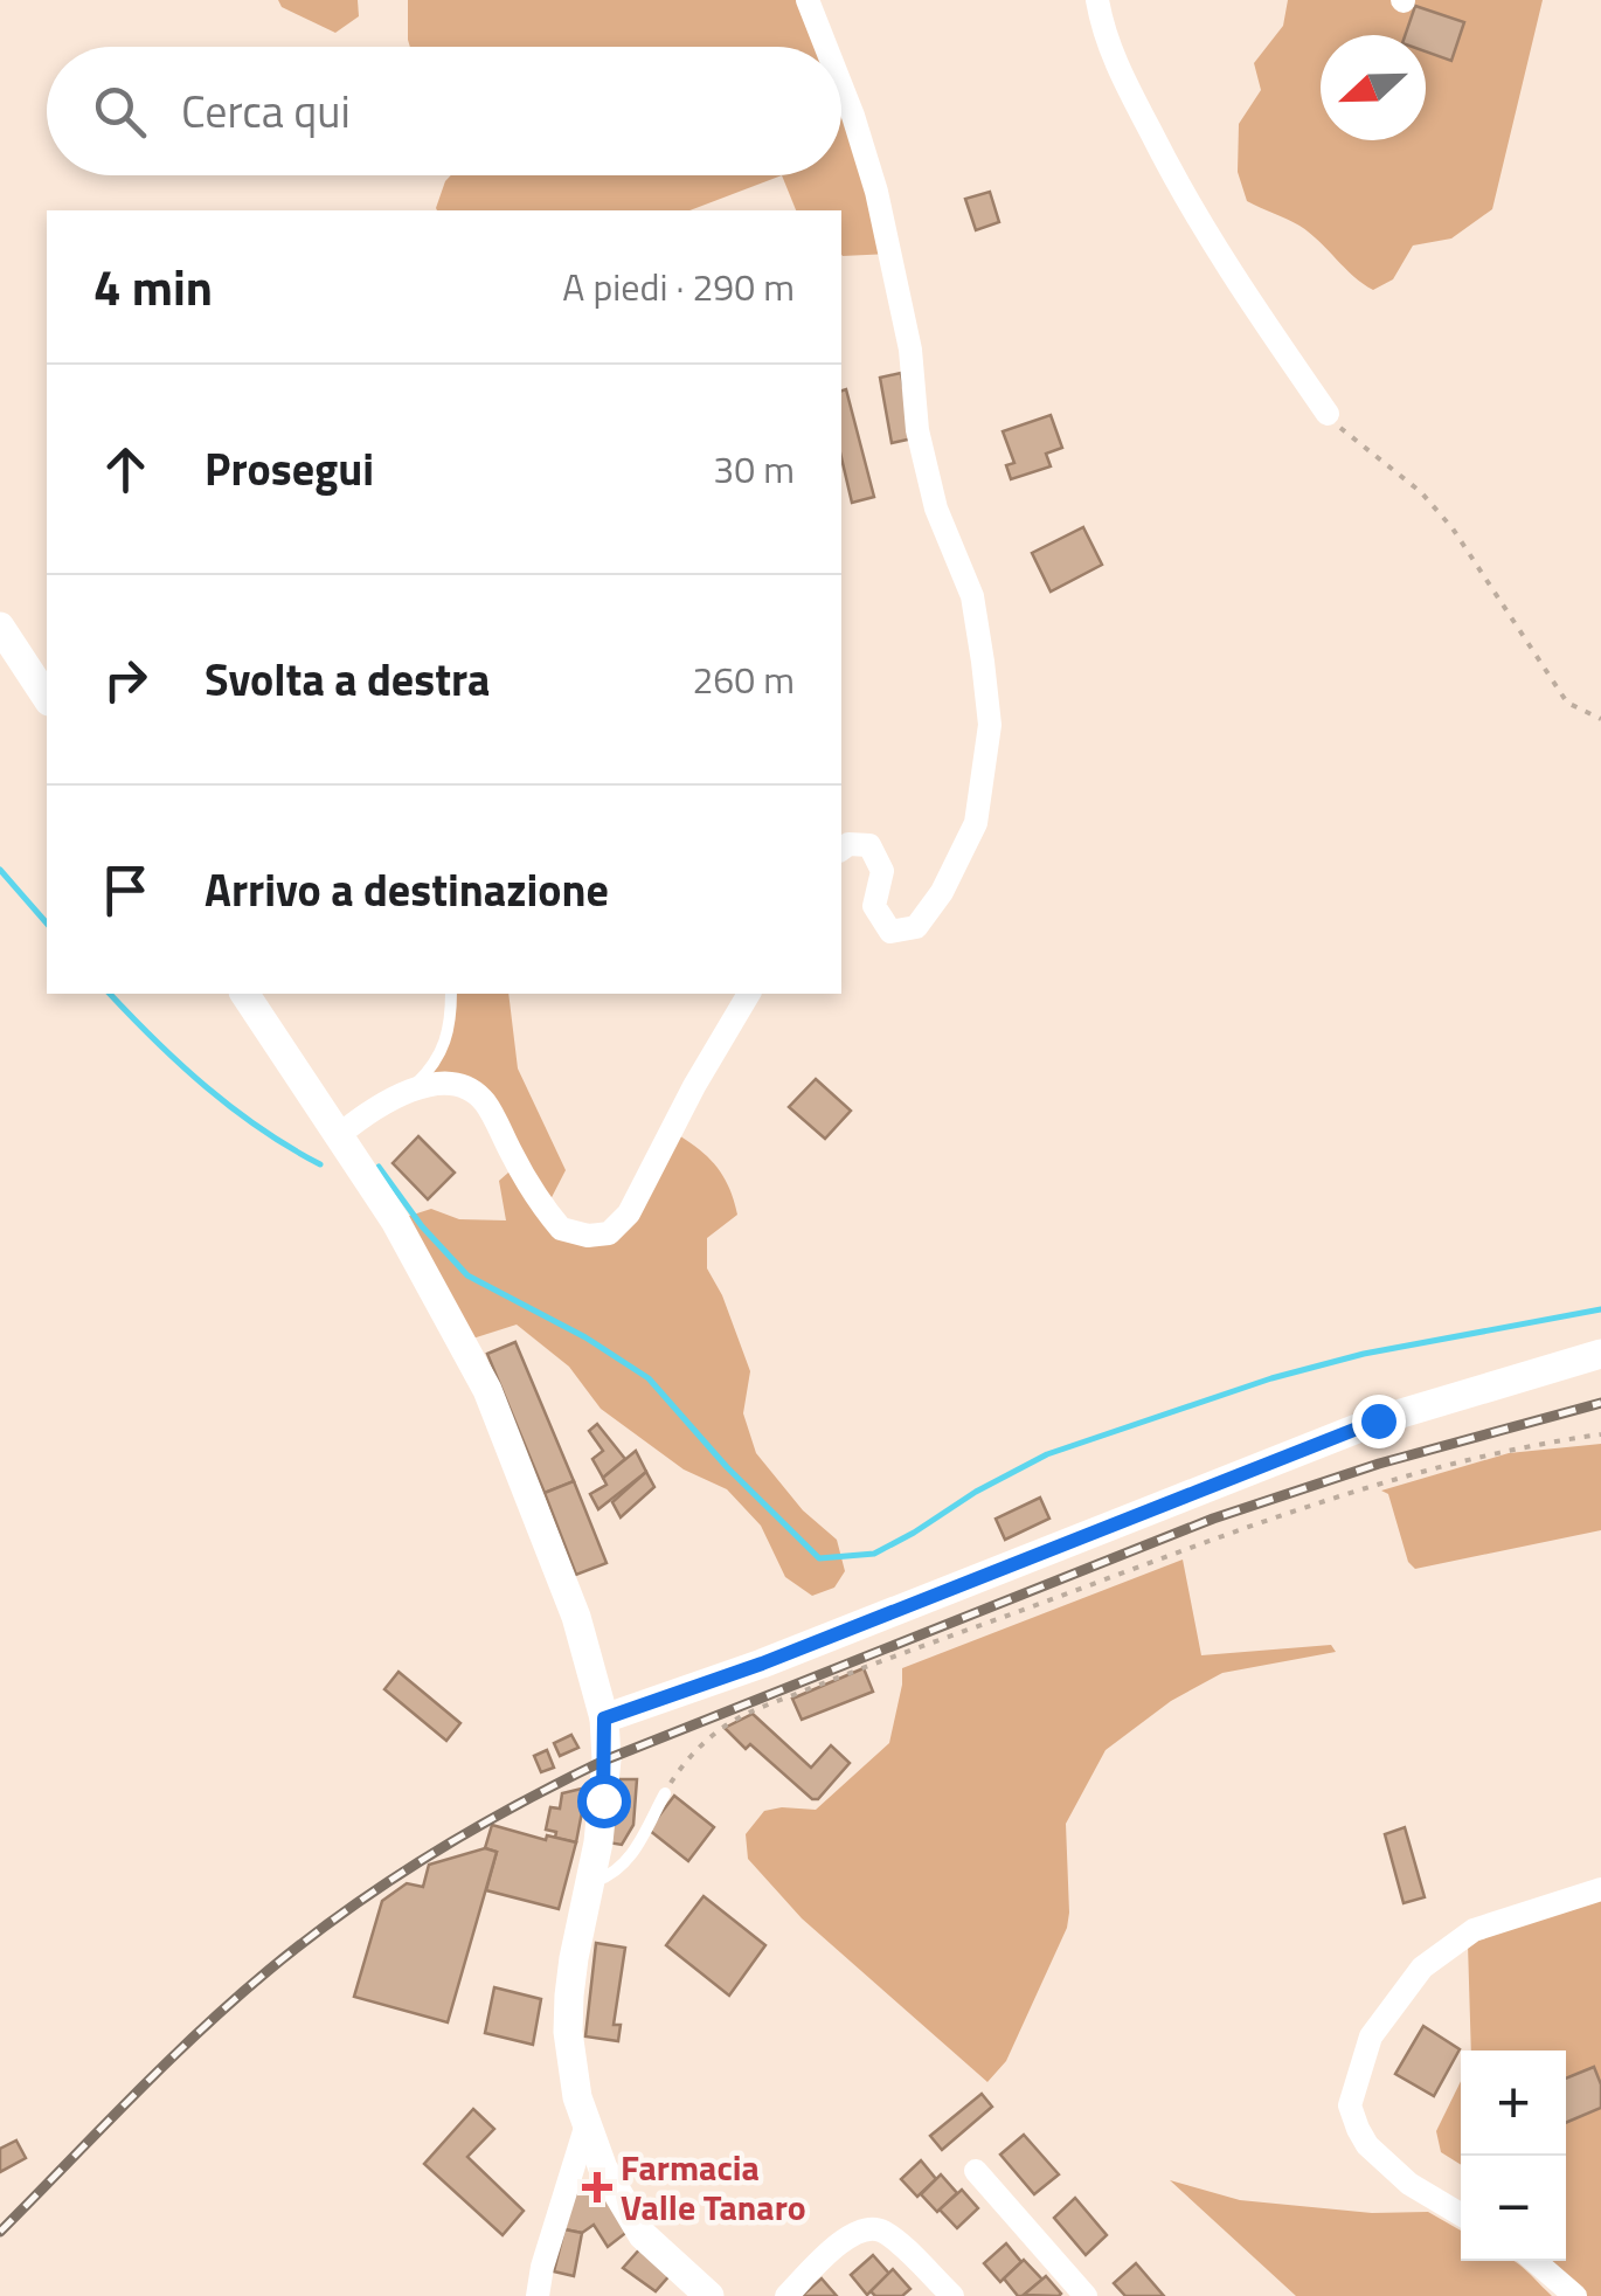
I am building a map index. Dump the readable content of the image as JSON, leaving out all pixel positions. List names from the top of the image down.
{
  "places": {
    "health": ["Farmacia Valle Tanaro"]
  },
  "north": "left",
  "page": {
    "search": "Cerca qui",
    "heading": ["4 min", "A piedi · 290 m"],
    "list": [
      ["Prosegui", "30 m"],
      ["Svolta a destra", "260 m"],
      "Arrivo a destinazione"
    ],
    "map_buttons": ["+", "−"]
  }
}
